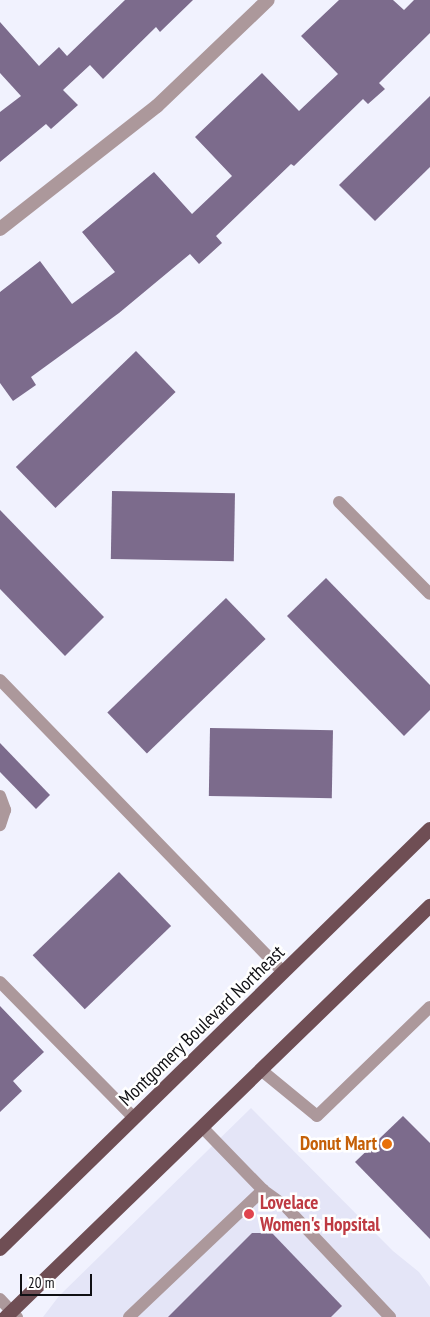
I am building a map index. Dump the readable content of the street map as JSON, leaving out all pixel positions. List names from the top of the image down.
{
  "streets": {
    "main road": ["Montgomery Boulevard Northeast"]
  },
  "places": ["Donut Mart", "Lovelace Women's Hopsital"],
  "scale_bar": "20 m"
}
